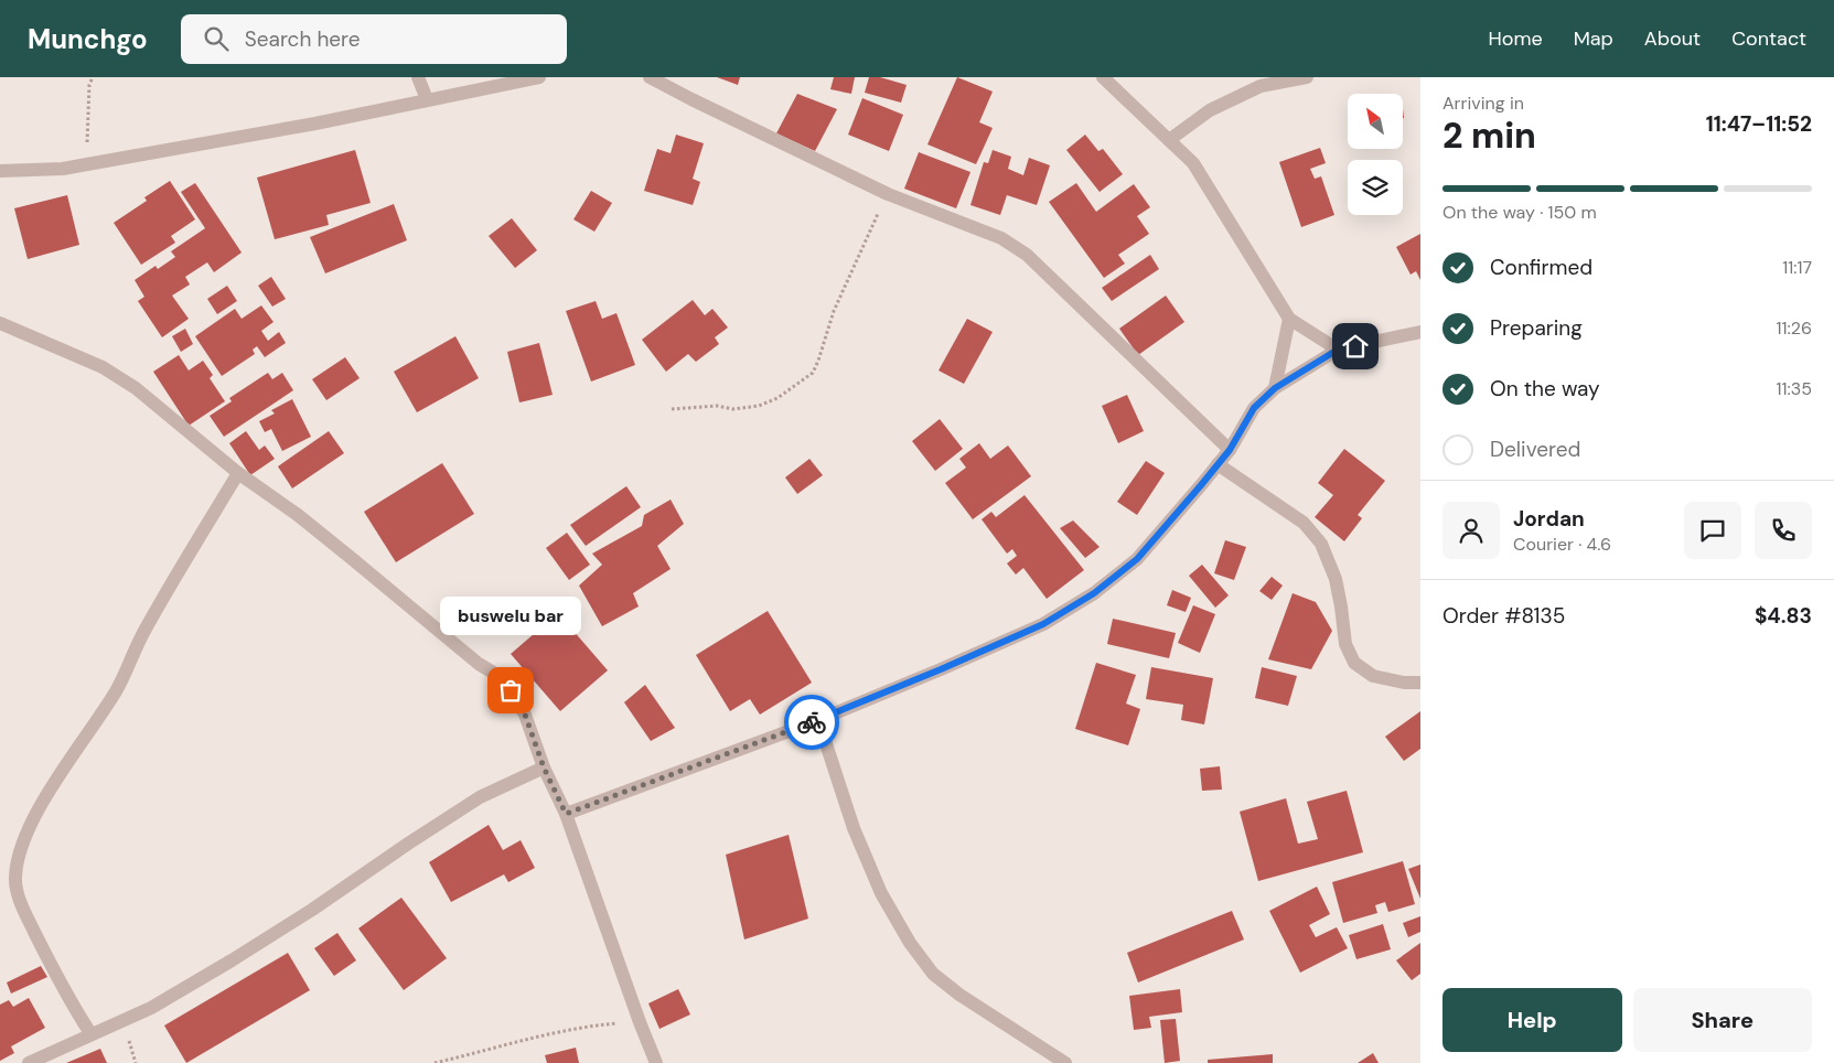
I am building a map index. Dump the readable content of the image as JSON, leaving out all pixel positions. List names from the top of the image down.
{
  "places": ["buswelu bar"],
  "north": "top left",
  "page": {
    "header": "Munchgo",
    "search": "Search here",
    "nav": [
      "Home",
      "Map",
      "About",
      "Contact"
    ],
    "heading": ["2 min", "Arriving in", "11:47–11:52"],
    "panel": [
      "Jordan",
      "Courier · 4.6",
      "Order #8135",
      "$4.83"
    ],
    "bar": "On the way · 150 m",
    "list": [
      ["Confirmed", "11:17"],
      ["Preparing", "11:26"],
      ["On the way", "11:35"],
      "Delivered"
    ],
    "bubble": "buswelu bar",
    "buttons": ["Help", "Share"]
  }
}
